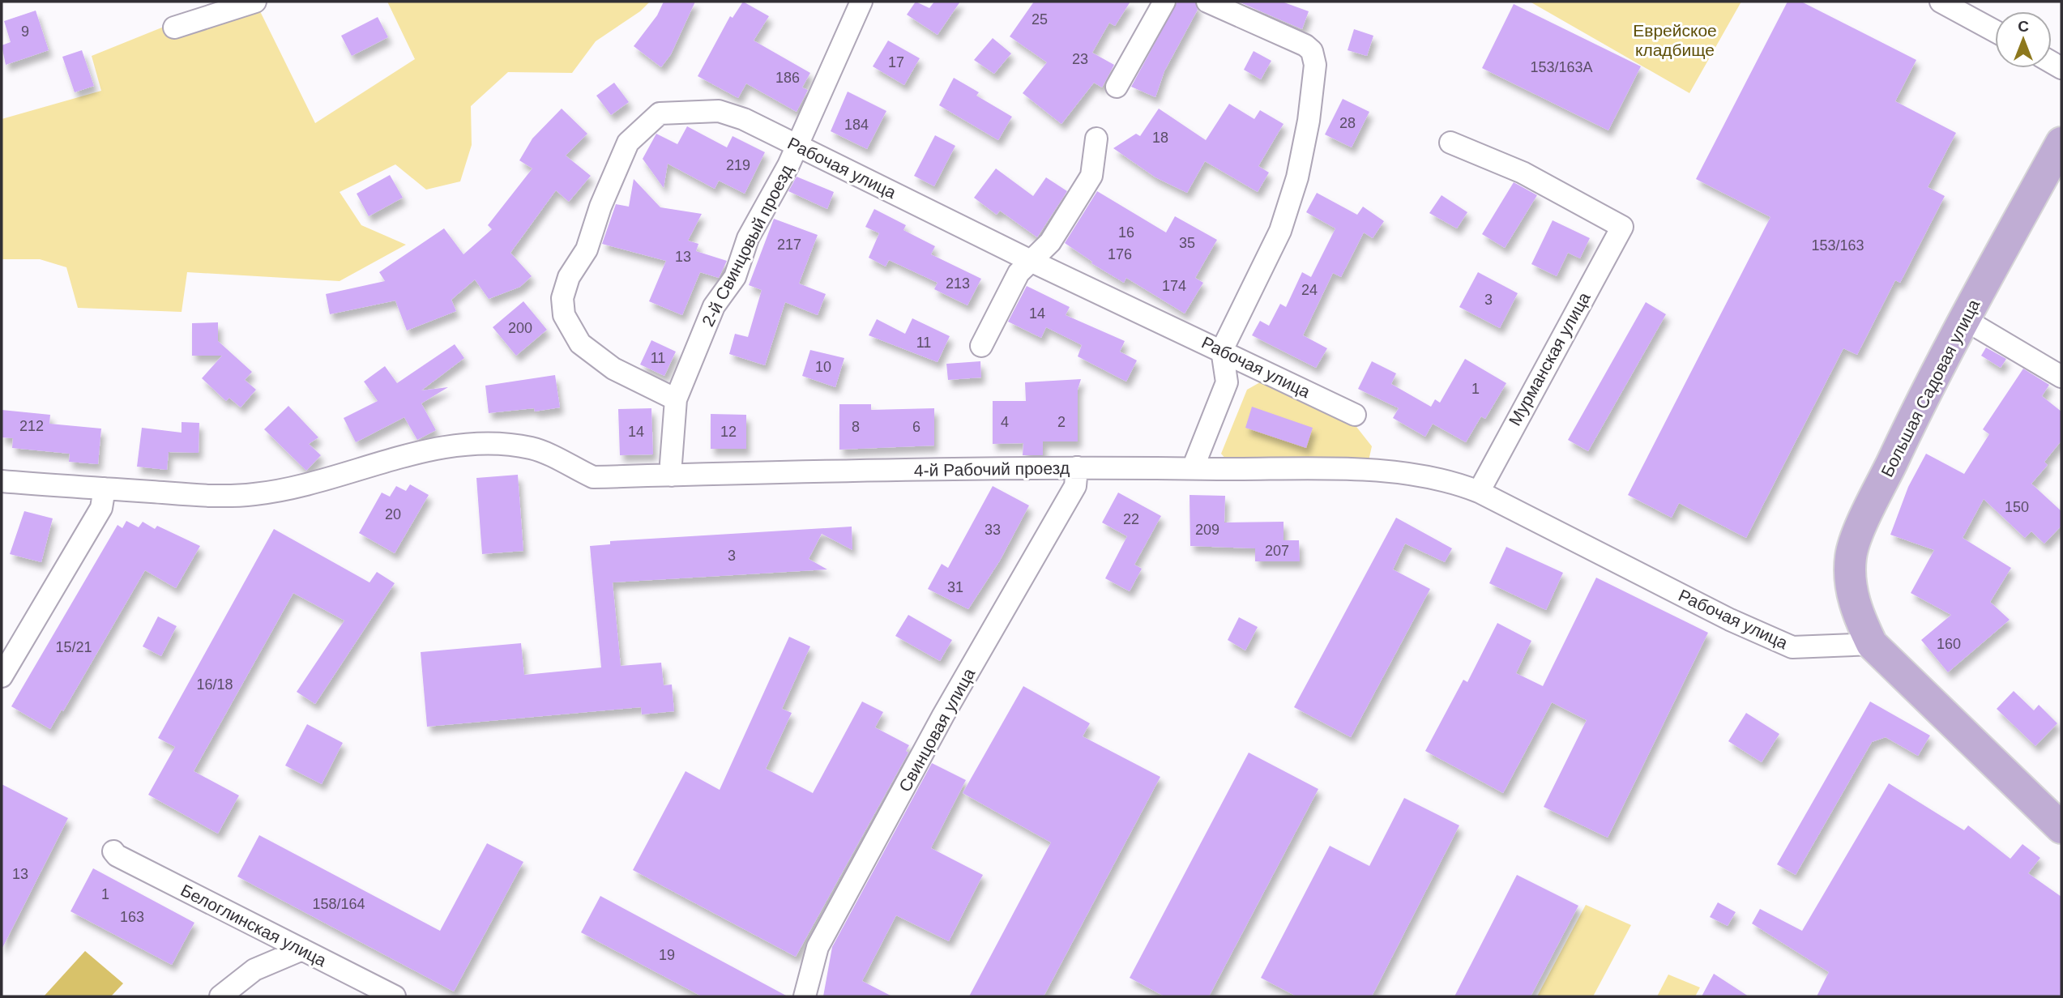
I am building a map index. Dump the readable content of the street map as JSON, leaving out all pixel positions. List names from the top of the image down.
{
  "streets": {
    "main road": ["Большая Садовая улица"],
    "street": [
      "Рабочая улица",
      "2-й Свинцовый проезд",
      "Мурманская улица",
      "4-й Рабочий проезд",
      "Свинцовая улица",
      "Белоглинская улица"
    ]
  },
  "crossings": [
    ["Рабочая улица", "2-й Свинцовый проезд"],
    ["Рабочая улица", "Мурманская улица"],
    ["Рабочая улица", "Большая Садовая улица"],
    ["Рабочая улица", "4-й Рабочий проезд"],
    ["2-й Свинцовый проезд", "4-й Рабочий проезд"],
    ["4-й Рабочий проезд", "Свинцовая улица"]
  ],
  "parks": ["Еврейское кладбище"],
  "house_numbers": [
    "25",
    "9",
    "23",
    "17",
    "153/163А",
    "186",
    "28",
    "184",
    "18",
    "219",
    "16",
    "35",
    "217",
    "153/163",
    "176",
    "13",
    "213",
    "174",
    "24",
    "3",
    "14",
    "200",
    "11",
    "11",
    "10",
    "1",
    "4",
    "2",
    "212",
    "8",
    "6",
    "14",
    "12",
    "150",
    "20",
    "22",
    "33",
    "209",
    "207",
    "3",
    "31",
    "160",
    "15/21",
    "16/18",
    "13",
    "1",
    "158/164",
    "163",
    "19"
  ],
  "north": "top"
}
